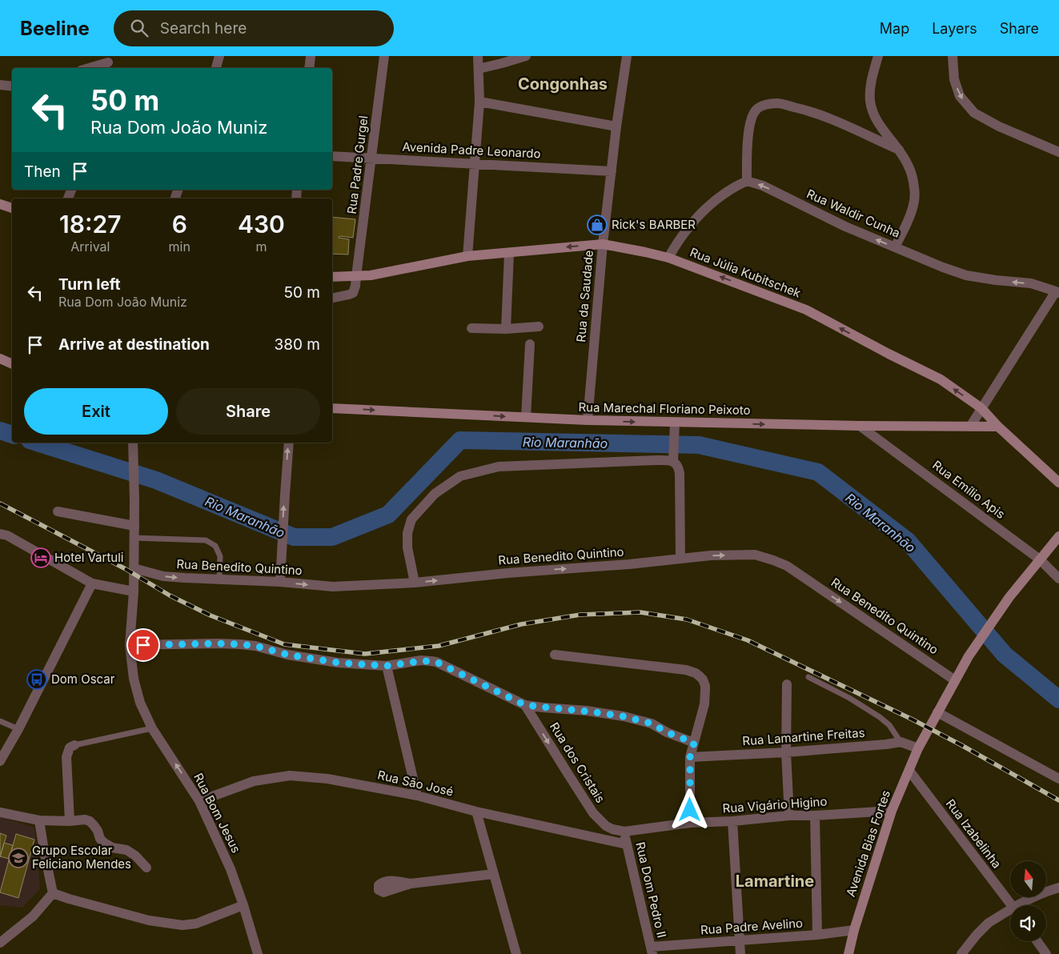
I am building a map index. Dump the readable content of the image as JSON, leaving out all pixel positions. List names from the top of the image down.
{
  "streets": {
    "main road": ["Rua Júlia Kubitschek", "Rua Marechal Floriano Peixoto", "Avenida Bias Fortes"],
    "street": [
      "Avenida Padre Leonardo",
      "Rua Padre Gurgel",
      "Rua Waldir Cunha",
      "Rua da Saudade",
      "Rua Emílio Apis",
      "Rua Benedito Quintino",
      "Rua Lamartine Freitas",
      "Rua dos Cristais",
      "Rua São José",
      "Rua Vigário Higino",
      "Rua Bom Jesus",
      "Rua Izabelinha",
      "Rua Dom Pedro II",
      "Rua Padre Avelino"
    ]
  },
  "crossings": [
    ["Avenida Padre Leonardo", "Rua Padre Gurgel"],
    ["Avenida Padre Leonardo", "Rua da Saudade"],
    ["Rua Padre Gurgel", "Rua Júlia Kubitschek"],
    ["Rua Júlia Kubitschek", "Rua da Saudade"],
    ["Rua Júlia Kubitschek", "Rua Marechal Floriano Peixoto"],
    ["Rua da Saudade", "Rua Marechal Floriano Peixoto"],
    ["Rua Marechal Floriano Peixoto", "Rua Emílio Apis"],
    ["Rua Emílio Apis", "Avenida Bias Fortes"],
    ["Rua Benedito Quintino", "Rua Bom Jesus"],
    ["Rua Benedito Quintino", "Avenida Bias Fortes"],
    ["Rua Lamartine Freitas", "Avenida Bias Fortes"],
    ["Rua dos Cristais", "Rua Vigário Higino"],
    ["Rua São José", "Rua Bom Jesus"],
    ["Rua São José", "Rua Dom Pedro II"],
    ["Rua Vigário Higino", "Avenida Bias Fortes"],
    ["Rua Vigário Higino", "Rua Dom Pedro II"],
    ["Rua Izabelinha", "Avenida Bias Fortes"],
    ["Avenida Bias Fortes", "Rua Padre Avelino"],
    ["Rua Dom Pedro II", "Rua Padre Avelino"]
  ],
  "one_way": [
    "Rua Waldir Cunha",
    "Rua Júlia Kubitschek",
    "Rua Marechal Floriano Peixoto",
    "Rua dos Cristais"
  ],
  "districts": ["Congonhas", "Lamartine"],
  "water": ["Rio Maranhão"],
  "places": {
    "shop": ["Rick's BARBER"],
    "hotel": ["Hotel Vartuli"],
    "bus stop": ["Dom Oscar"],
    "school or university": ["Grupo Escolar Feliciano Mendes"]
  },
  "north": "top",
  "page": {
    "header": "Beeline",
    "search": "Search here",
    "nav": ["Map", "Layers", "Share"],
    "turn": ["50 m", "Rua Dom João Muniz"],
    "then": "Then",
    "eta": [
      "18:27",
      "Arrival",
      "6",
      "min",
      "430",
      "m"
    ],
    "list": [
      {
        "name": "Turn left",
        "note": "Rua Dom João Muniz",
        "value": "50 m"
      },
      {
        "name": "Arrive at destination",
        "value": "380 m"
      }
    ],
    "buttons": ["Exit", "Share"]
  }
}
